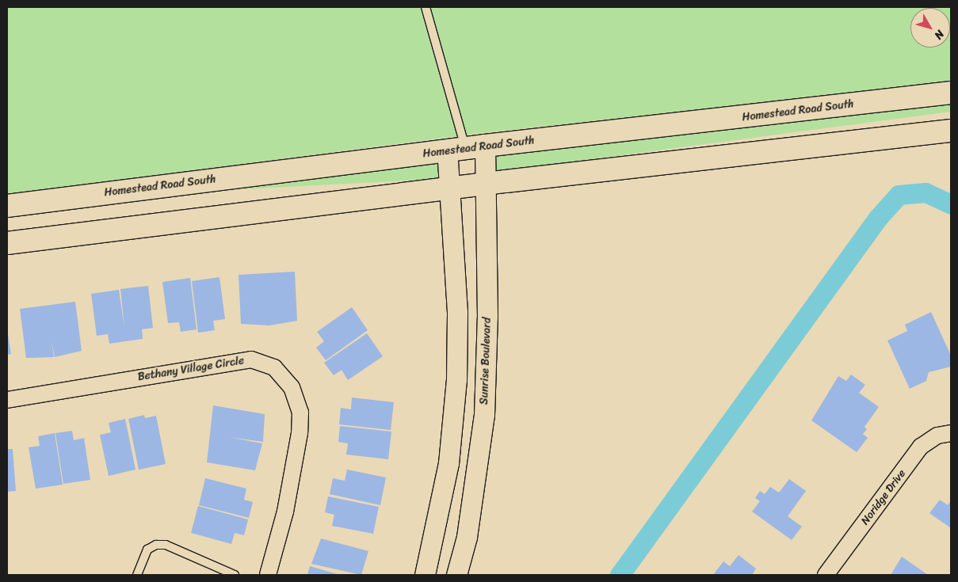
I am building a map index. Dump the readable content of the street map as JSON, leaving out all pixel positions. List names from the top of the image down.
{
  "streets": {
    "main road": ["Homestead Road South"],
    "street": ["Sunrise Boulevard", "Bethany Village Circle", "Noridge Drive"]
  },
  "crossings": [
    ["Homestead Road South", "Sunrise Boulevard"]
  ],
  "north": "bottom right"
}
